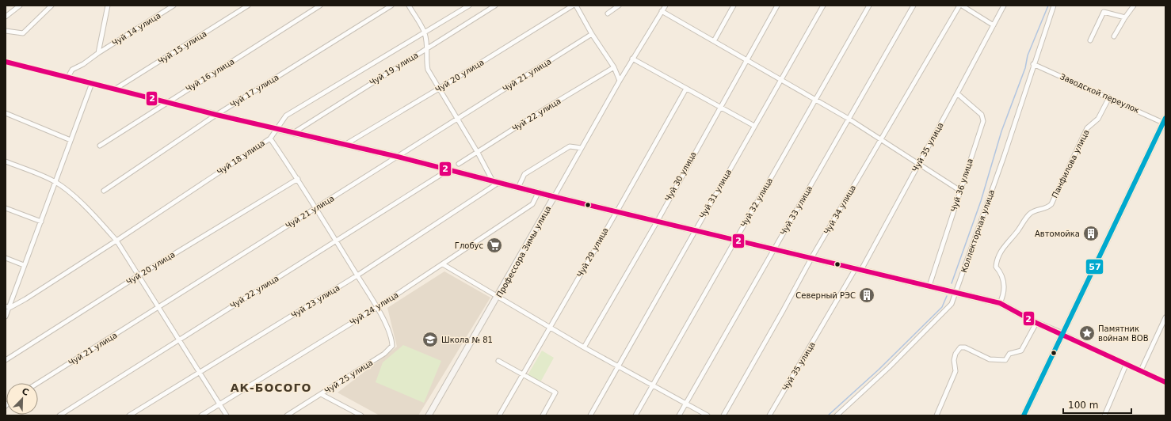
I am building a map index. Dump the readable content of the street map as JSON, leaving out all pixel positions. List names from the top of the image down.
{
  "streets": {
    "street": [
      "Чуй 14 улица",
      "Чуй 15 улица",
      "Чуй 19 улица",
      "Чуй 16 улица",
      "Чуй 21 улица",
      "Чуй 20 улица",
      "Чуй 17 улица",
      "Заводской переулок",
      "Чуй 22 улица",
      "Чуй 35 улица",
      "Чуй 18 улица",
      "Панфилова улица",
      "Чуй 30 улица",
      "Чуй 36 улица",
      "Чуй 31 улица",
      "Чуй 32 улица",
      "Чуй 34 улица",
      "Чуй 33 улица",
      "Коллекторная улица",
      "Профессора Зимы улица",
      "Чуй 29 улица",
      "Чуй 23 улица",
      "Чуй 24 улица",
      "Чуй 25 улица"
    ]
  },
  "crossings": [
    ["Заводской переулок", "Панфилова улица"],
    ["Заводской переулок", "Коллекторная улица"],
    ["Чуй 35 улица", "Чуй 36 улица"],
    ["Чуй 24 улица", "Чуй 25 улица"]
  ],
  "districts": ["АК-БОСОГО"],
  "places": {
    "building": ["Автомойка", "Северный РЭС"],
    "supermarket": ["Глобус"],
    "place": ["Памятник войнам ВОВ"],
    "school or university": ["Школа № 81"]
  },
  "lines": ["transit line 2", "transit line 57"],
  "scale_bar": "100 m",
  "north": "top right"
}
